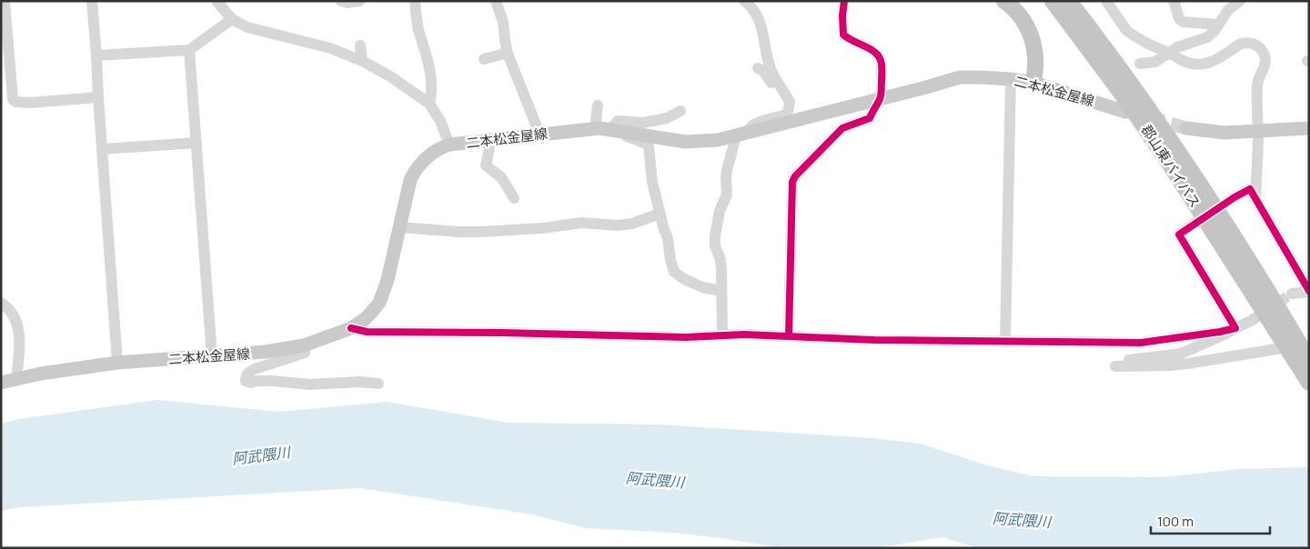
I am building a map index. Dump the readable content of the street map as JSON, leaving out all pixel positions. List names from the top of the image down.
{
  "streets": {
    "highway": ["郡山東バイパス"],
    "main road": ["二本松金屋線"]
  },
  "water": ["阿武隈川"],
  "scale_bar": "100 m"
}
